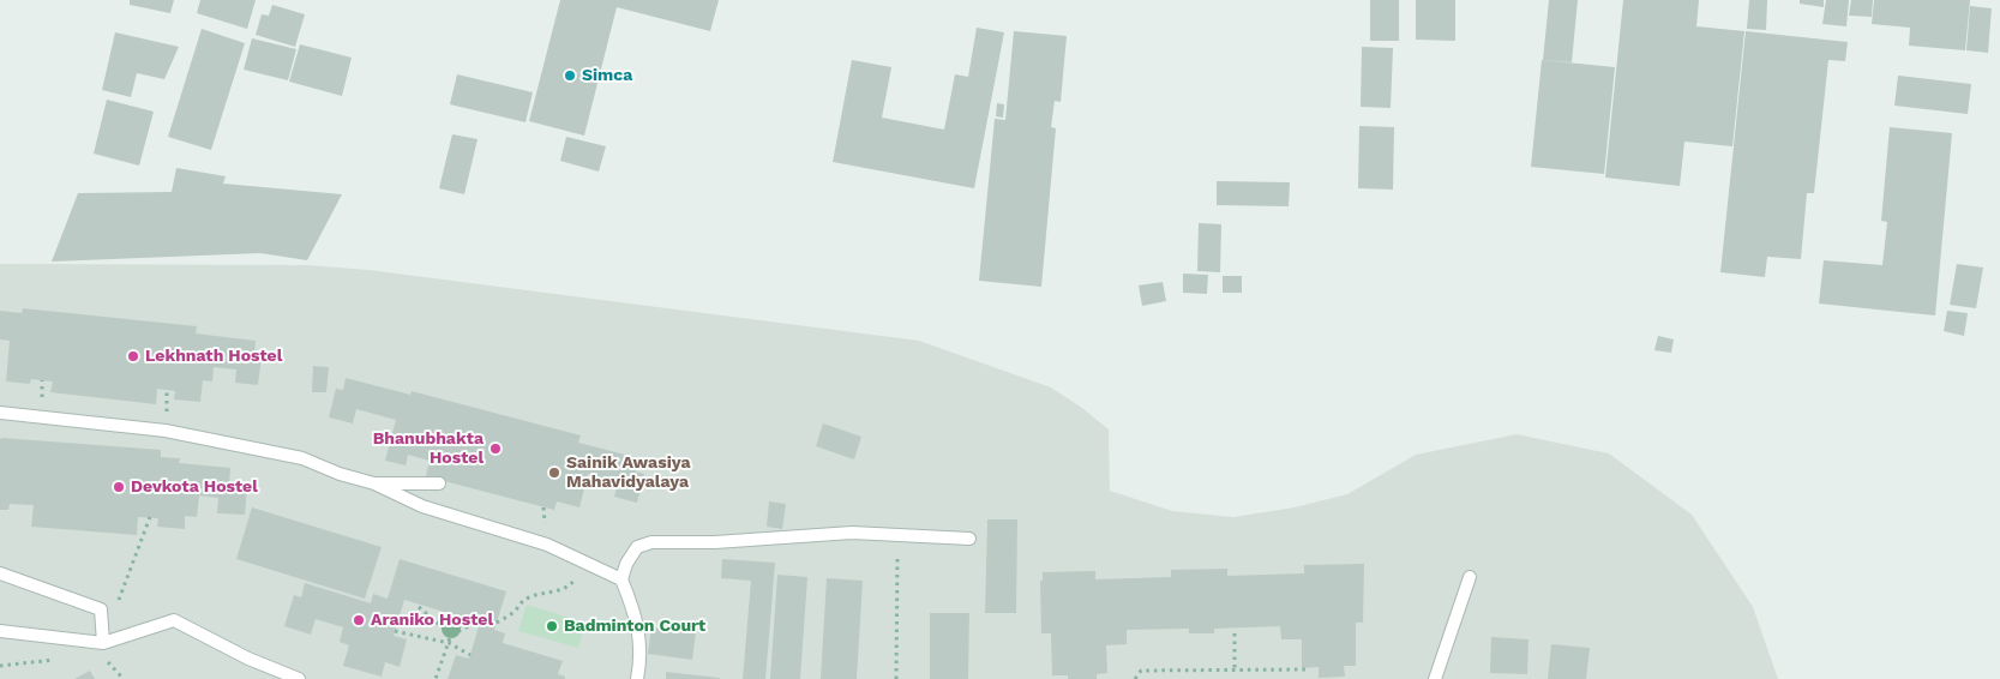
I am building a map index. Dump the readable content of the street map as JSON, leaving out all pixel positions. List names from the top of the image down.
{
  "places": [
    "Simca",
    "Lekhnath Hostel",
    "Bhanubhakta Hostel",
    "Sainik Awasiya Mahavidyalaya",
    "Devkota Hostel",
    "Araniko Hostel",
    "Badminton Court"
  ]
}
